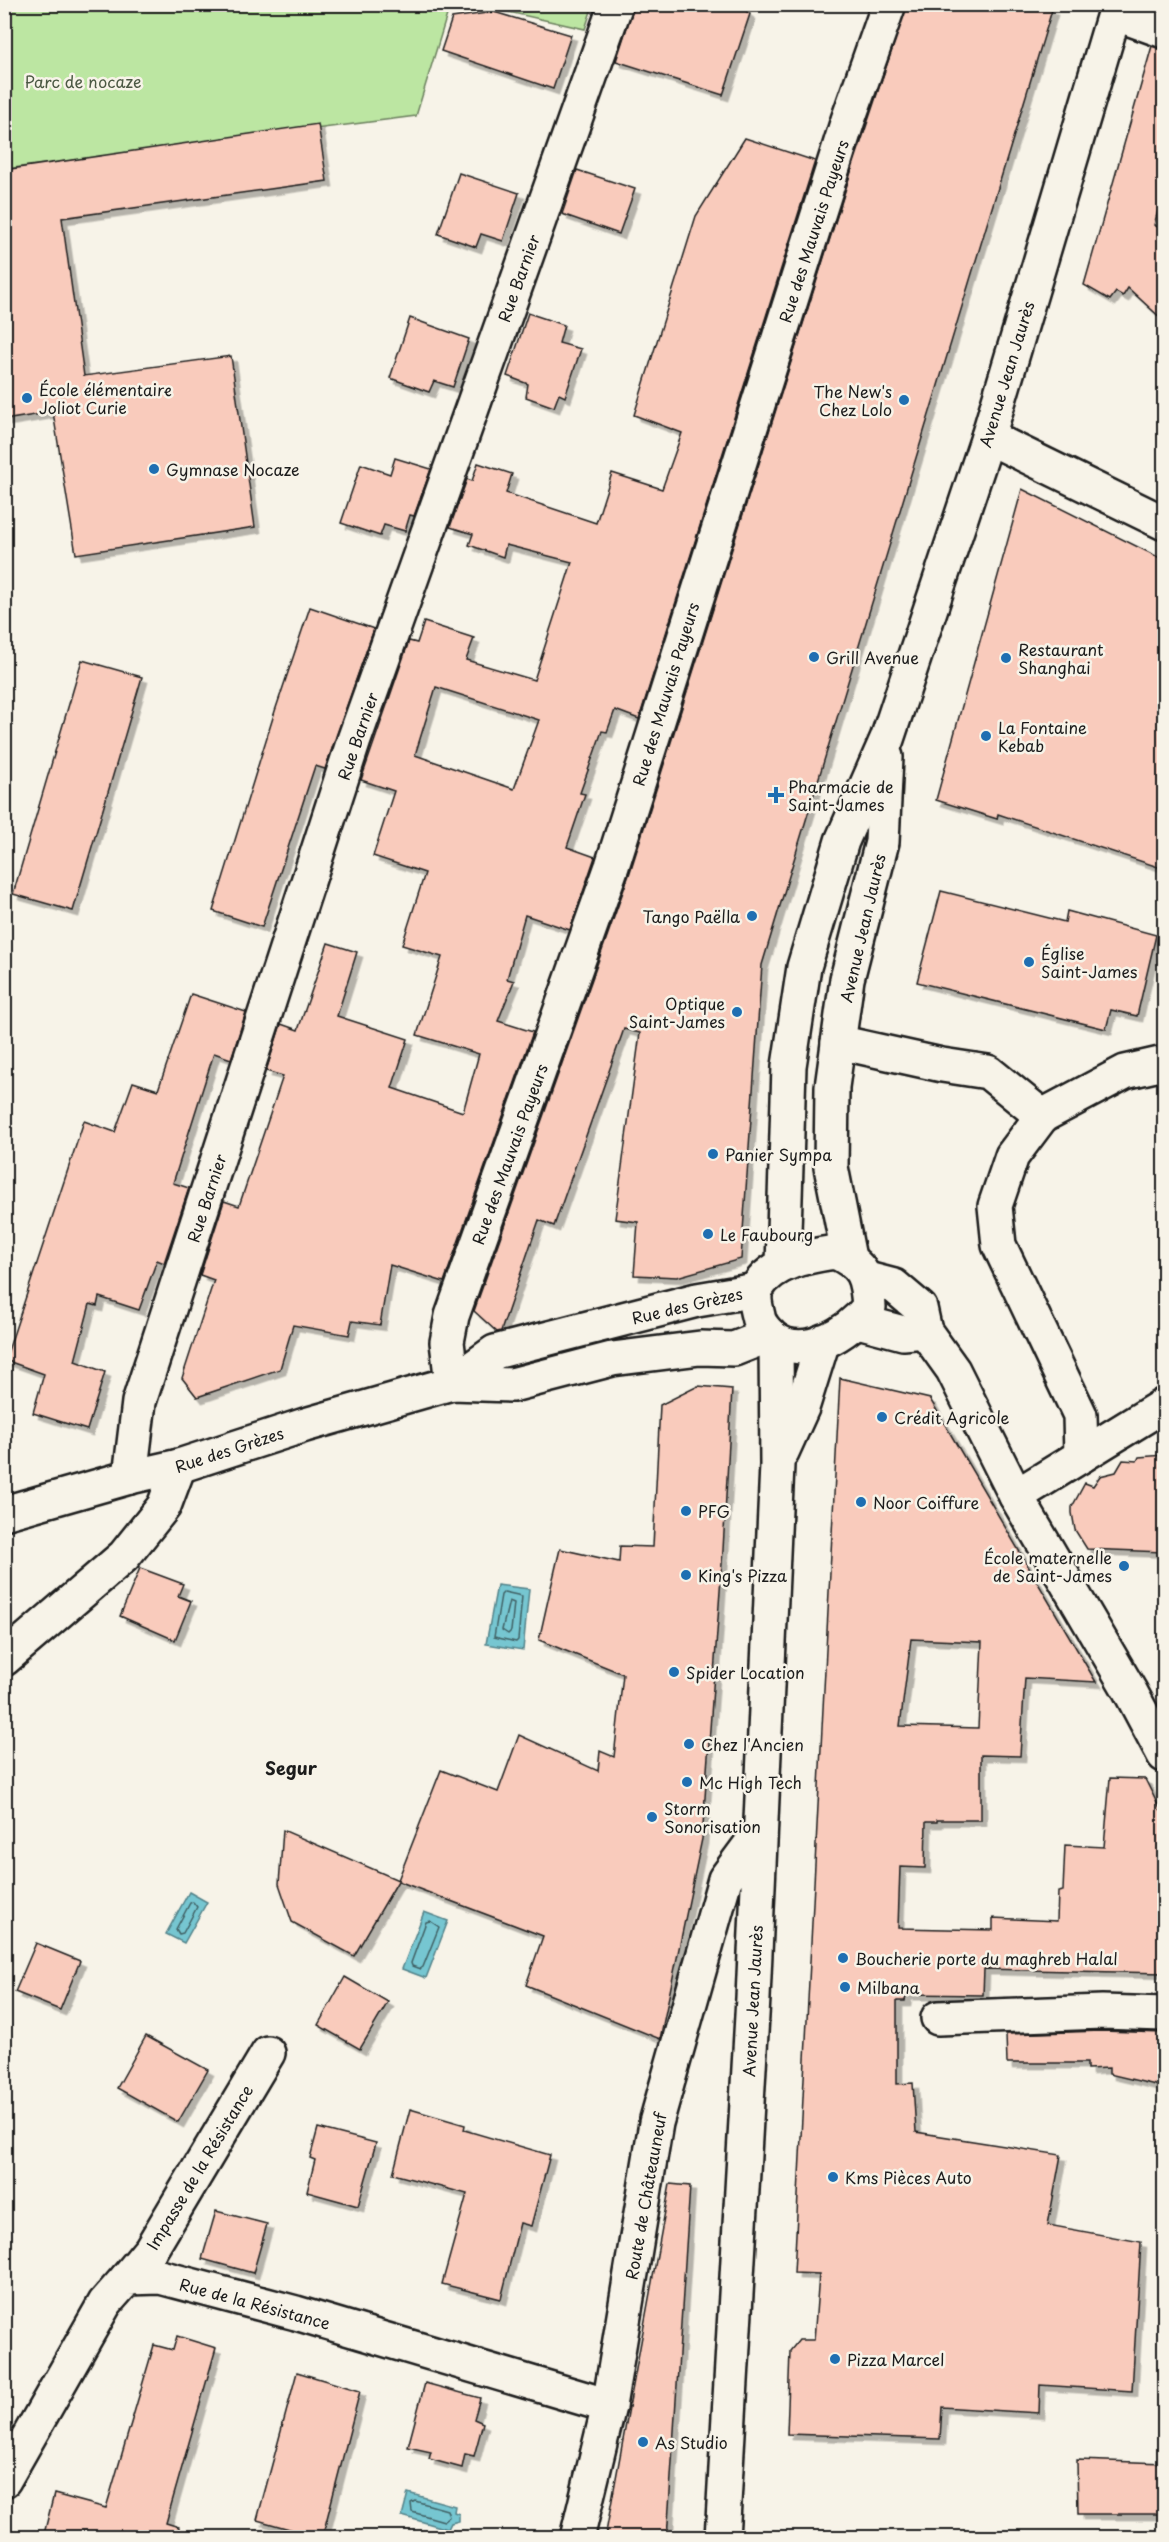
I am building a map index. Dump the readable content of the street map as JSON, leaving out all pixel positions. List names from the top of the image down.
{
  "streets": {
    "street": [
      "Rue des Mauvais Payeurs",
      "Rue Barnier",
      "Avenue Jean Jaurès",
      "Rue des Grèzes",
      "Impasse de la Résistance",
      "Route de Châteauneuf",
      "Rue de la Résistance"
    ]
  },
  "crossings": [
    ["Rue des Mauvais Payeurs", "Rue des Grèzes"],
    ["Rue Barnier", "Rue des Grèzes"],
    ["Avenue Jean Jaurès", "Rue des Grèzes"],
    ["Avenue Jean Jaurès", "Route de Châteauneuf"],
    ["Impasse de la Résistance", "Rue de la Résistance"],
    ["Route de Châteauneuf", "Rue de la Résistance"]
  ],
  "districts": ["Segur"],
  "parks": ["Parc de nocaze"],
  "places": {
    "other": [
      "École élémentaire Joliot Curie",
      "The New's Chez Lolo",
      "Gymnase Nocaze",
      "Grill Avenue",
      "Restaurant Shanghai",
      "La Fontaine Kebab",
      "Tango Paëlla",
      "Église Saint-James",
      "Optique Saint-James",
      "Panier Sympa",
      "Le Faubourg",
      "Crédit Agricole",
      "Noor Coiffure",
      "PFG",
      "École maternelle de Saint-James",
      "King's Pizza",
      "Spider Location",
      "Chez l'Ancien",
      "Mc High Tech",
      "Storm Sonorisation",
      "Boucherie porte du maghreb Halal",
      "Milbana",
      "Kms Pièces Auto",
      "Pizza Marcel",
      "As Studio"
    ],
    "health": ["Pharmacie de Saint-James"]
  }
}
